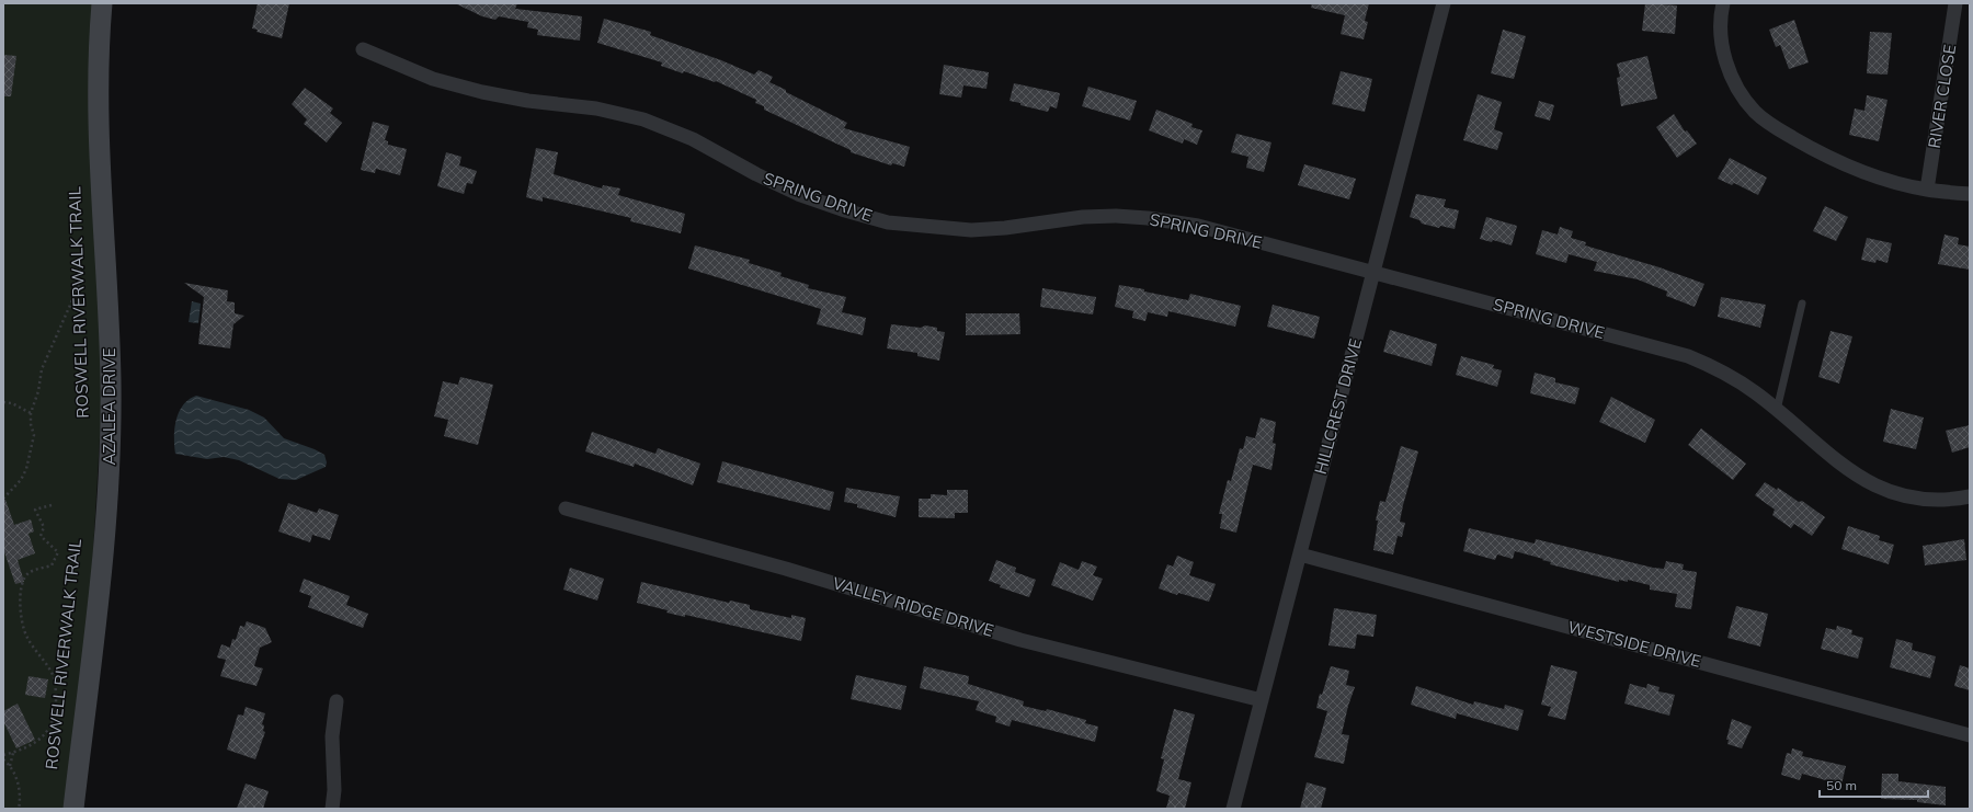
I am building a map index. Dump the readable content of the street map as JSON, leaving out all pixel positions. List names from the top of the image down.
{
  "streets": {
    "street": [
      "RIVER CLOSE",
      "SPRING DRIVE",
      "AZALEA DRIVE",
      "HILLCREST DRIVE",
      "VALLEY RIDGE DRIVE",
      "WESTSIDE DRIVE"
    ]
  },
  "crossings": [
    ["SPRING DRIVE", "HILLCREST DRIVE"],
    ["HILLCREST DRIVE", "VALLEY RIDGE DRIVE"],
    ["HILLCREST DRIVE", "WESTSIDE DRIVE"]
  ],
  "scale_bar": "50 m"
}
